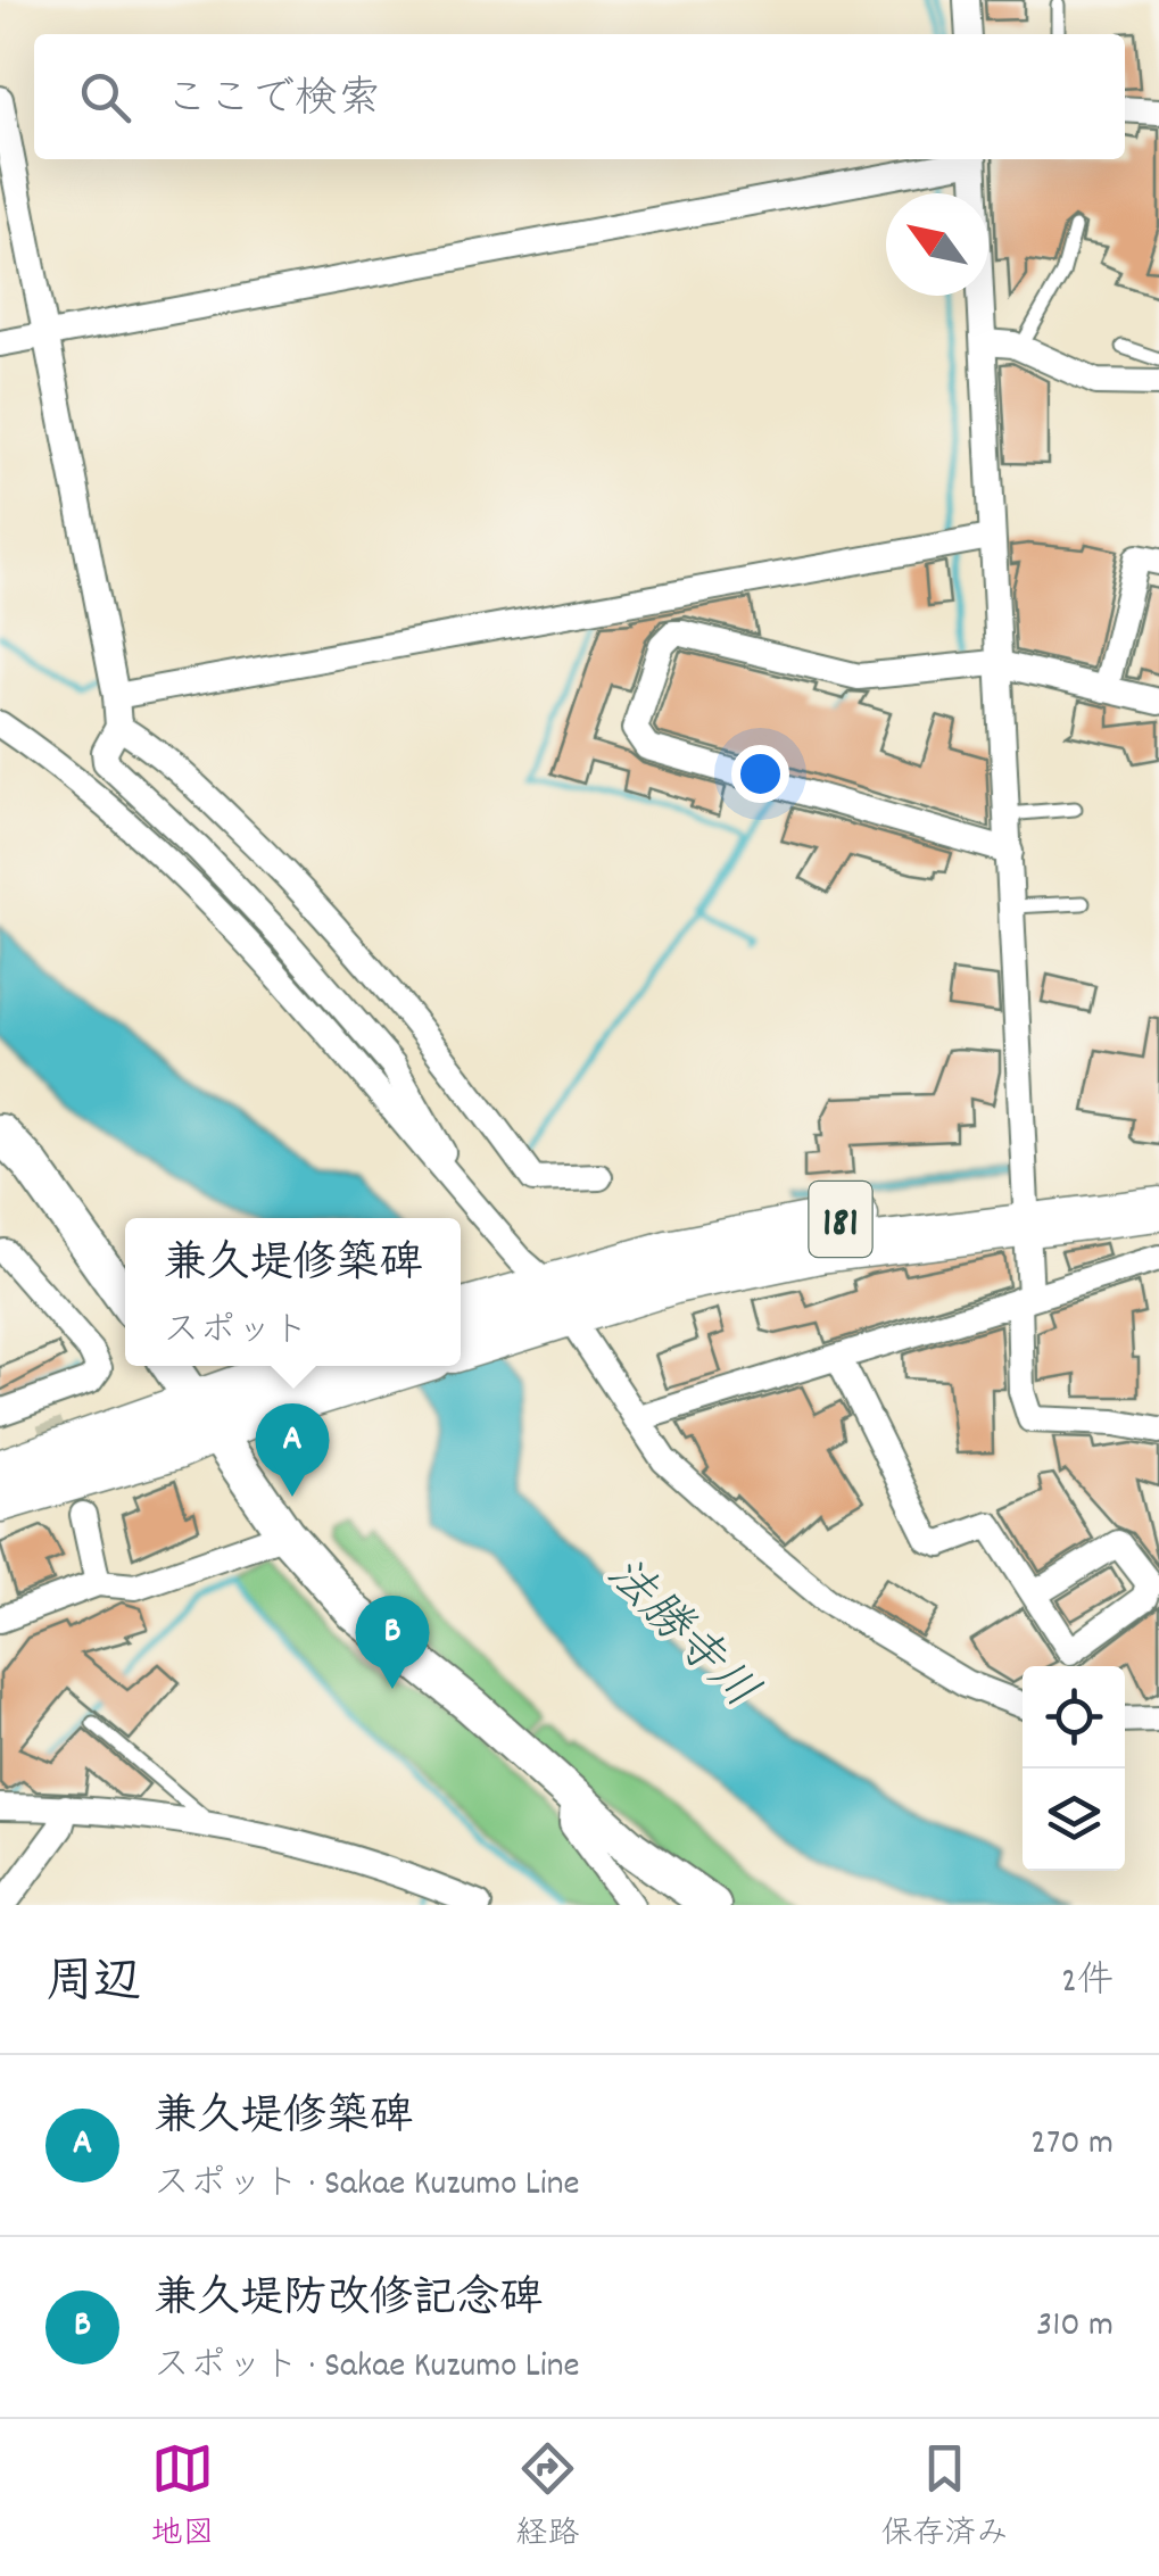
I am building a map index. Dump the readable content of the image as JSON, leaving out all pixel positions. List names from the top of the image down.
{
  "streets": {
    "highway": ["181"]
  },
  "water": ["法勝寺川"],
  "north": "top left",
  "page": {
    "search": "ここで検索",
    "popup": ["兼久堤修築碑", "スポット"],
    "pins": ["A", "B"],
    "heading": ["周辺", "2件"],
    "list": [
      {
        "mark": "A",
        "name": "兼久堤修築碑",
        "note": "スポット · Sakae Kuzumo Line",
        "value": "270 m"
      },
      {
        "mark": "B",
        "name": "兼久堤防改修記念碑",
        "note": "スポット · Sakae Kuzumo Line",
        "value": "310 m"
      }
    ],
    "nav": ["地図", "経路", "保存済み"]
  }
}
